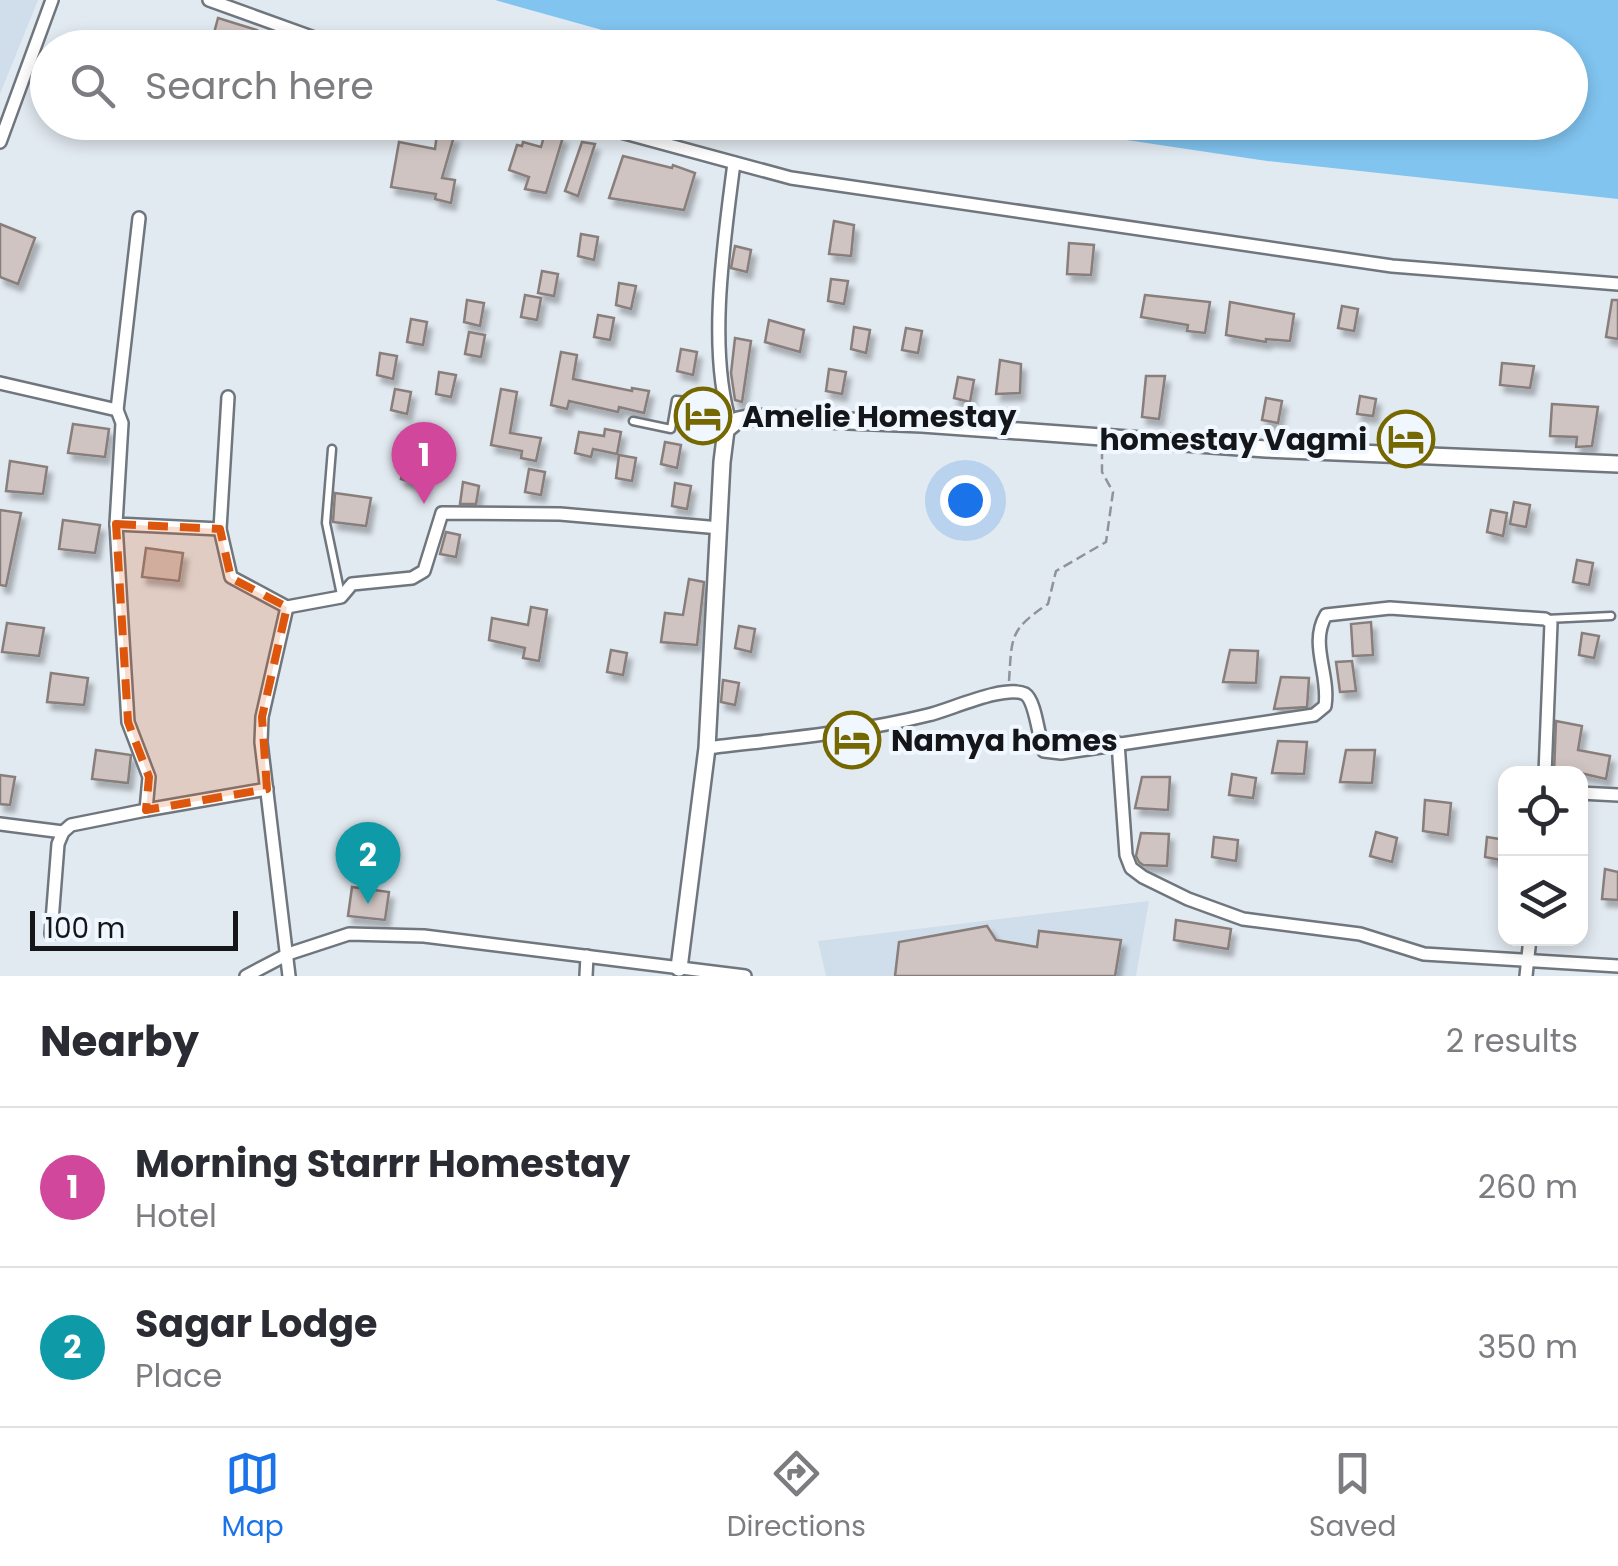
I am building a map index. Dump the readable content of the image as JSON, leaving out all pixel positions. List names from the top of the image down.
{
  "places": {
    "hotel": ["Amelie Homestay", "homestay Vagmi", "Namya homes"]
  },
  "scale_bar": "100 m",
  "page": {
    "search": "Search here",
    "pins": ["1", "2"],
    "scale": "100 m",
    "heading": ["Nearby", "2 results"],
    "list": [
      {
        "mark": "1",
        "name": "Morning Starrr Homestay",
        "note": "Hotel",
        "value": "260 m"
      },
      {
        "mark": "2",
        "name": "Sagar Lodge",
        "note": "Place",
        "value": "350 m"
      }
    ],
    "nav": ["Map", "Directions", "Saved"]
  }
}
